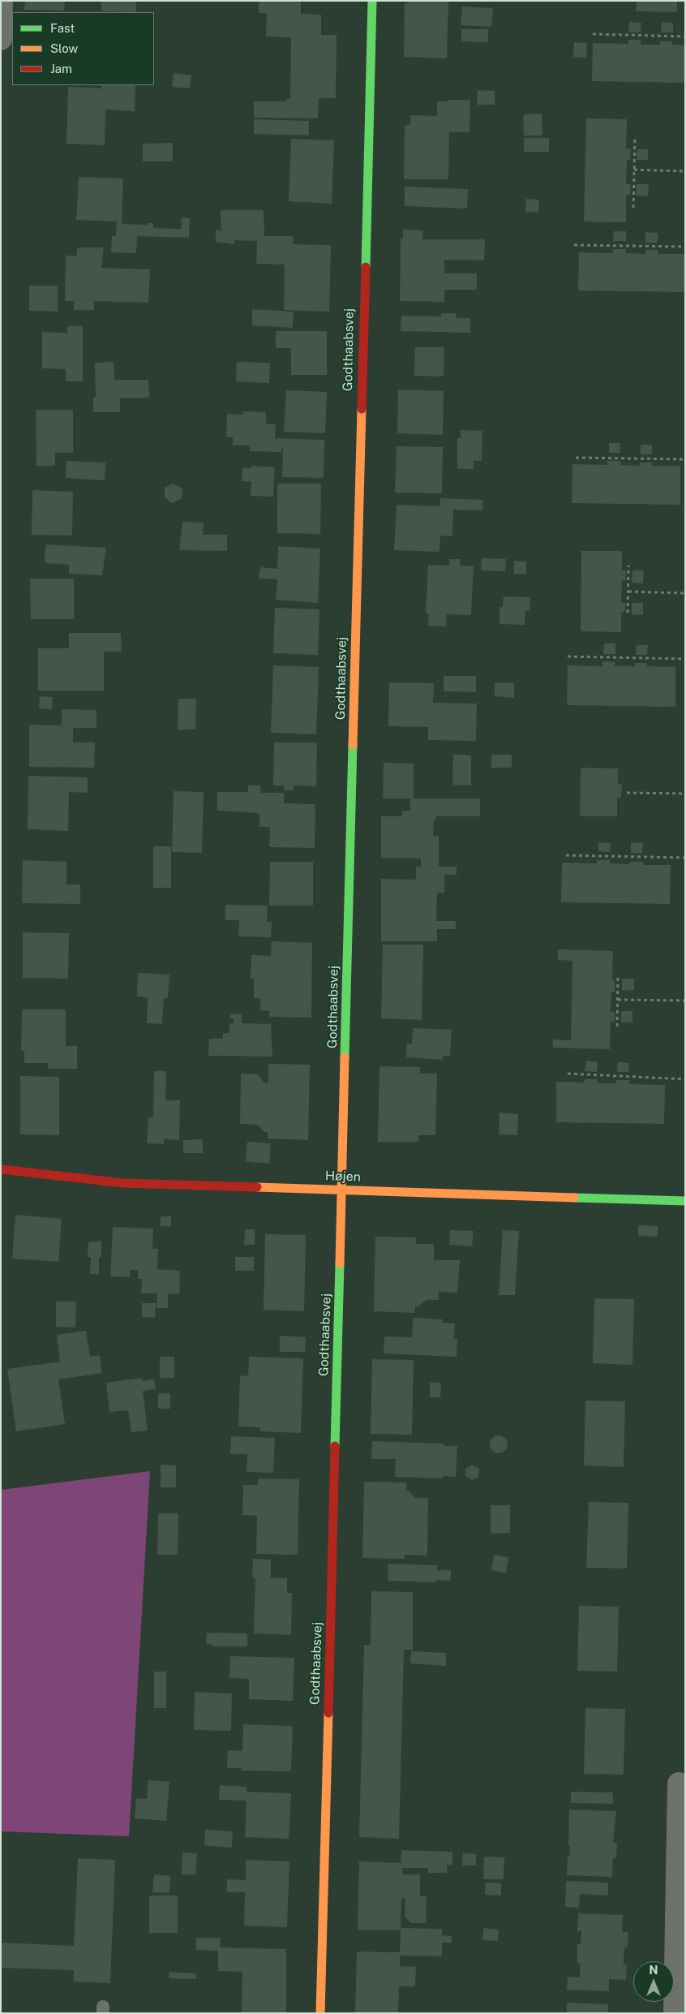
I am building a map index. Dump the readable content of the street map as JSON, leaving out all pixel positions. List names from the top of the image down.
{
  "streets": {
    "street": ["Godthaabsvej", "Højen"]
  },
  "crossings": [
    ["Godthaabsvej", "Højen"]
  ],
  "legend": ["Fast", "Slow", "Jam"],
  "north": "top"
}
